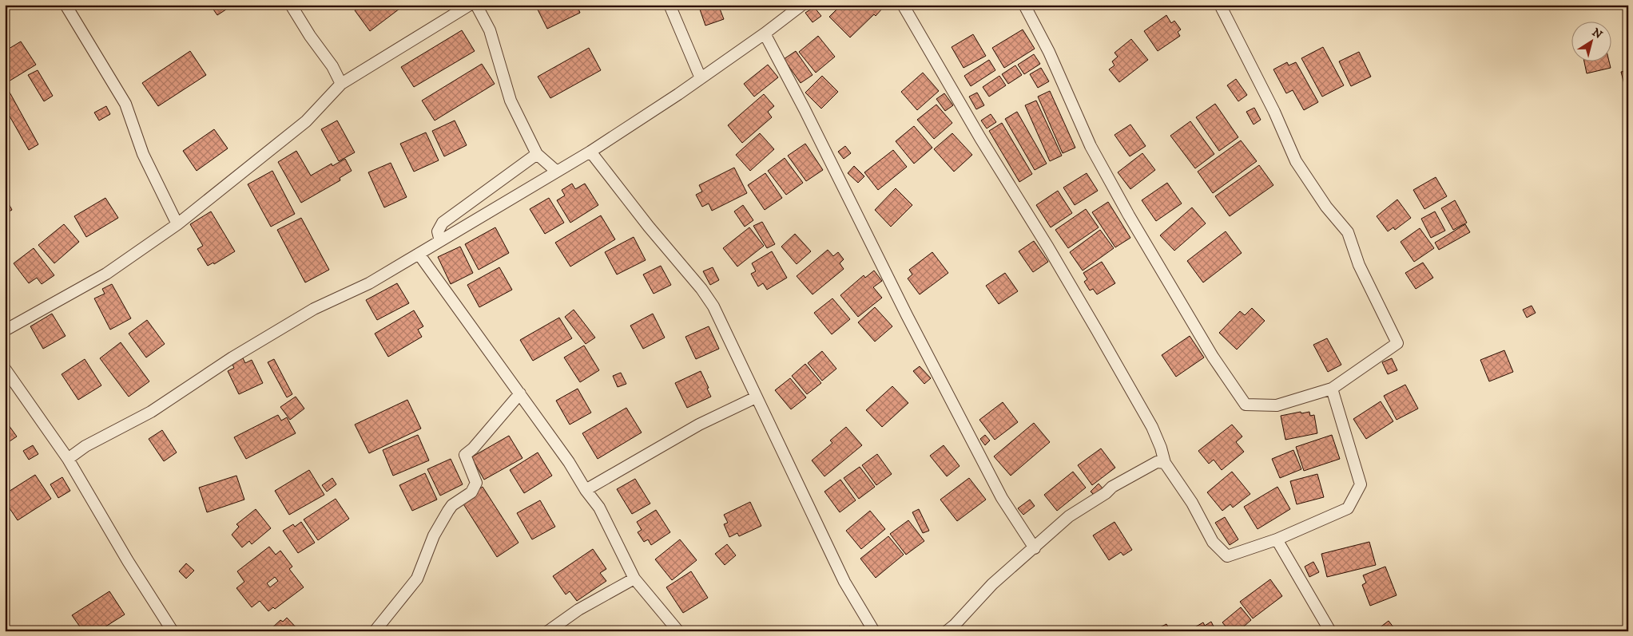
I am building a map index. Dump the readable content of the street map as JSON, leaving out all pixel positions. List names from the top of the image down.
{
  "north": "top right"
}
